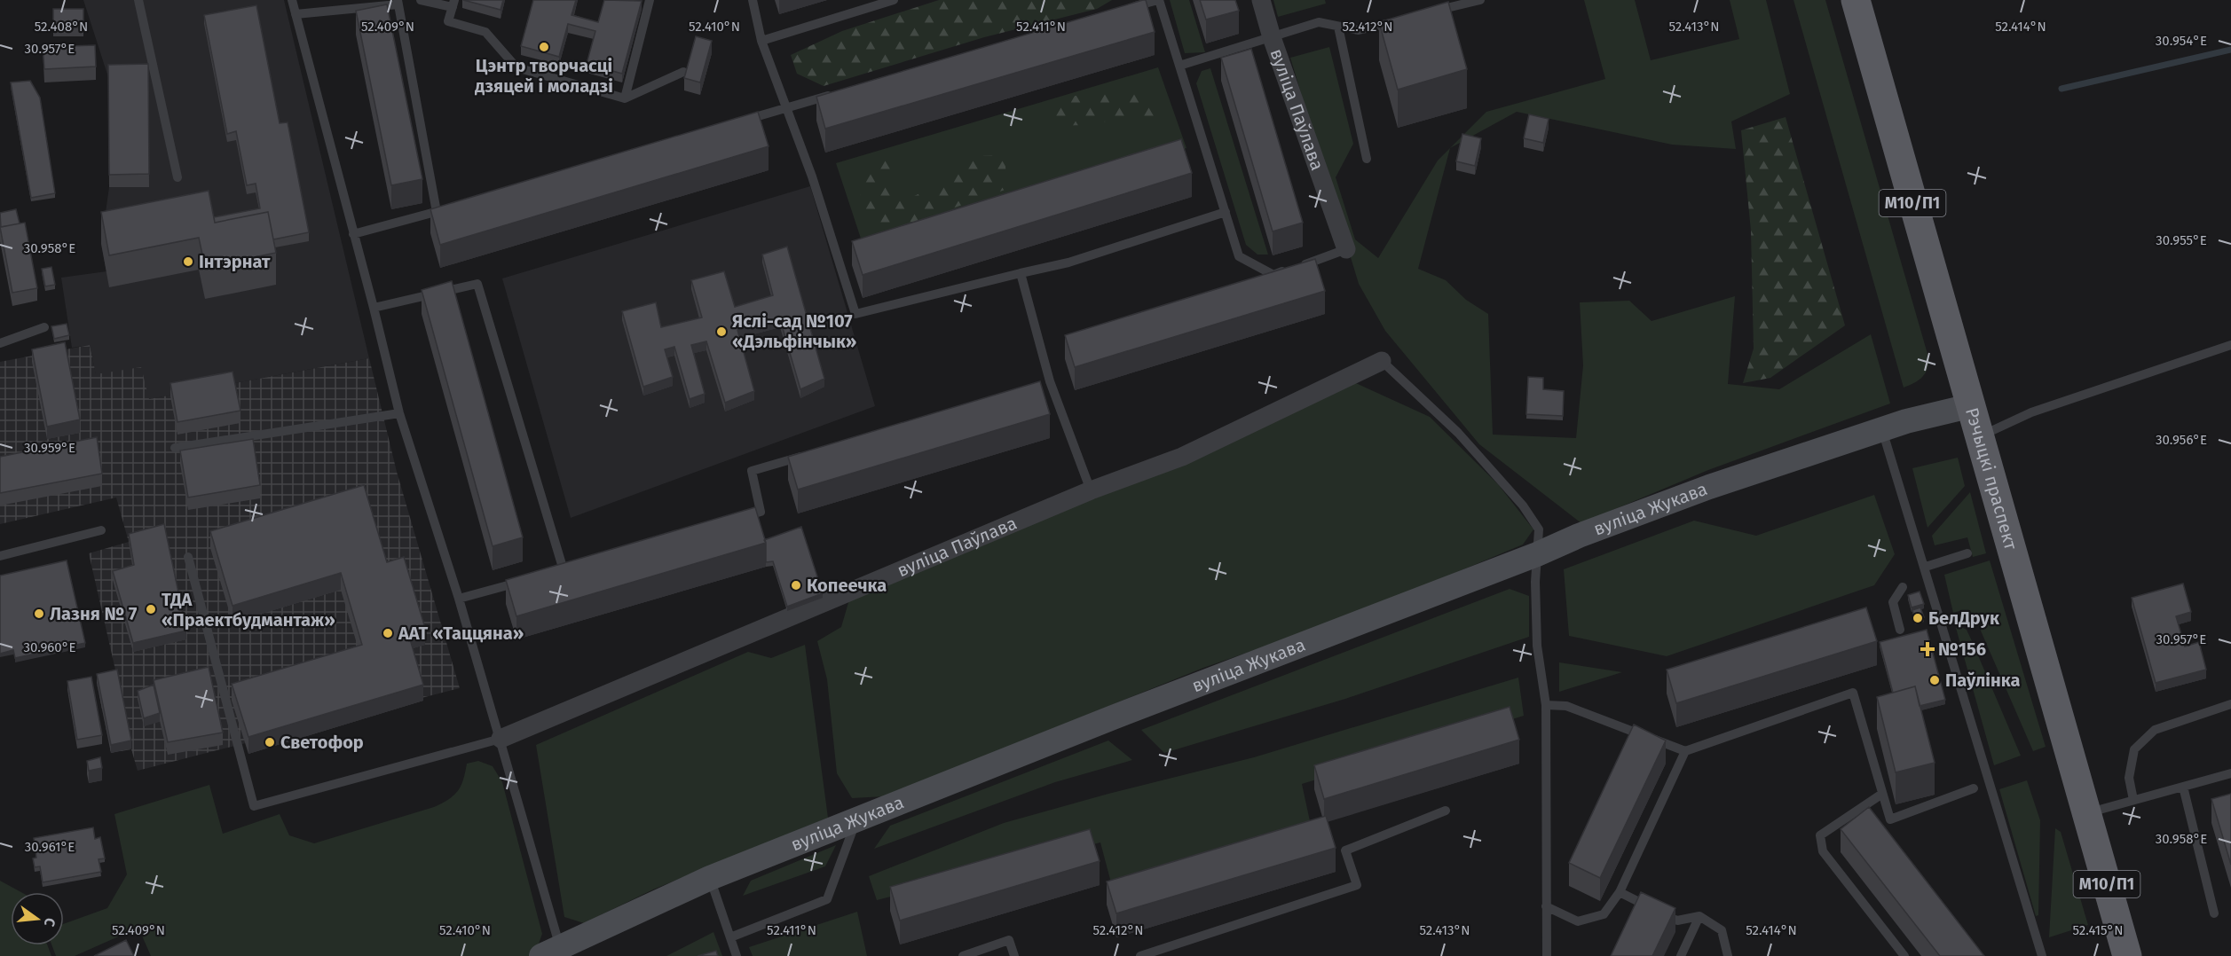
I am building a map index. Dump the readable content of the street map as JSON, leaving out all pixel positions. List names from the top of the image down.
{
  "streets": {
    "main road": ["М10/П1", "Рэчыцкі праспект"],
    "street": ["вуліца Паўлава", "вуліца Жукава"]
  },
  "crossings": [
    ["Рэчыцкі праспект", "вуліца Жукава"]
  ],
  "places": {
    "other": [
      "Цэнтр творчасці дзяцей і моладзі",
      "Інтэрнат",
      "Яслі-сад №107 «Дэльфінчык»",
      "Копеечка",
      "ТДА «Праектбудмантаж»",
      "Лазня № 7",
      "БелДрук",
      "ААТ «Таццяна»",
      "Паўлінка",
      "Светофор"
    ],
    "health": ["№156"]
  },
  "north": "right",
  "coordinates": [
    "52.408°N",
    "52.409°N",
    "52.410°N",
    "52.411°N",
    "52.412°N",
    "52.413°N",
    "52.414°N",
    "30.954°E",
    "30.957°E",
    "30.955°E",
    "30.958°E",
    "30.956°E",
    "30.959°E",
    "30.960°E",
    "30.961°E",
    "52.415°N"
  ]
}
